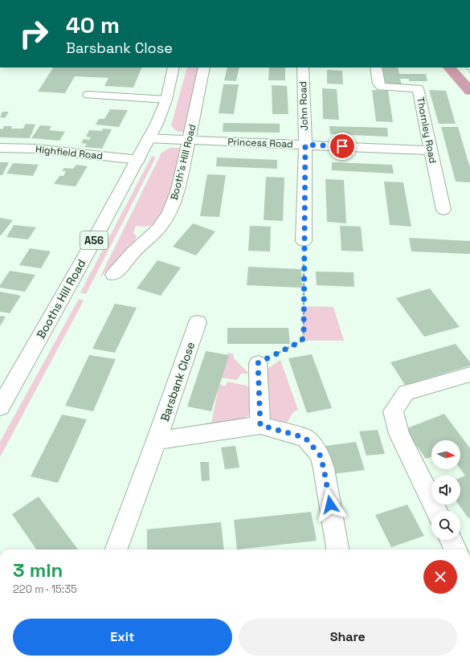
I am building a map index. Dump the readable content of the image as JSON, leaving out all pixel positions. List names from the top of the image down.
{
  "streets": {
    "street": [
      "John Road",
      "Thornley Road",
      "Princess Road",
      "Highfield Road",
      "Booth's Hill Road",
      "A56",
      "Booths Hill Road",
      "Barsbank Close"
    ]
  },
  "crossings": [
    ["John Road", "Princess Road"],
    ["Thornley Road", "Princess Road"],
    ["Princess Road", "Booth's Hill Road"],
    ["Princess Road", "Booths Hill Road"],
    ["Highfield Road", "Booths Hill Road"]
  ],
  "north": "right",
  "page": {
    "turn": ["40 m", "Barsbank Close"],
    "heading": ["3 min", "220 m · 15:35"],
    "buttons": ["Exit", "Share"]
  }
}
